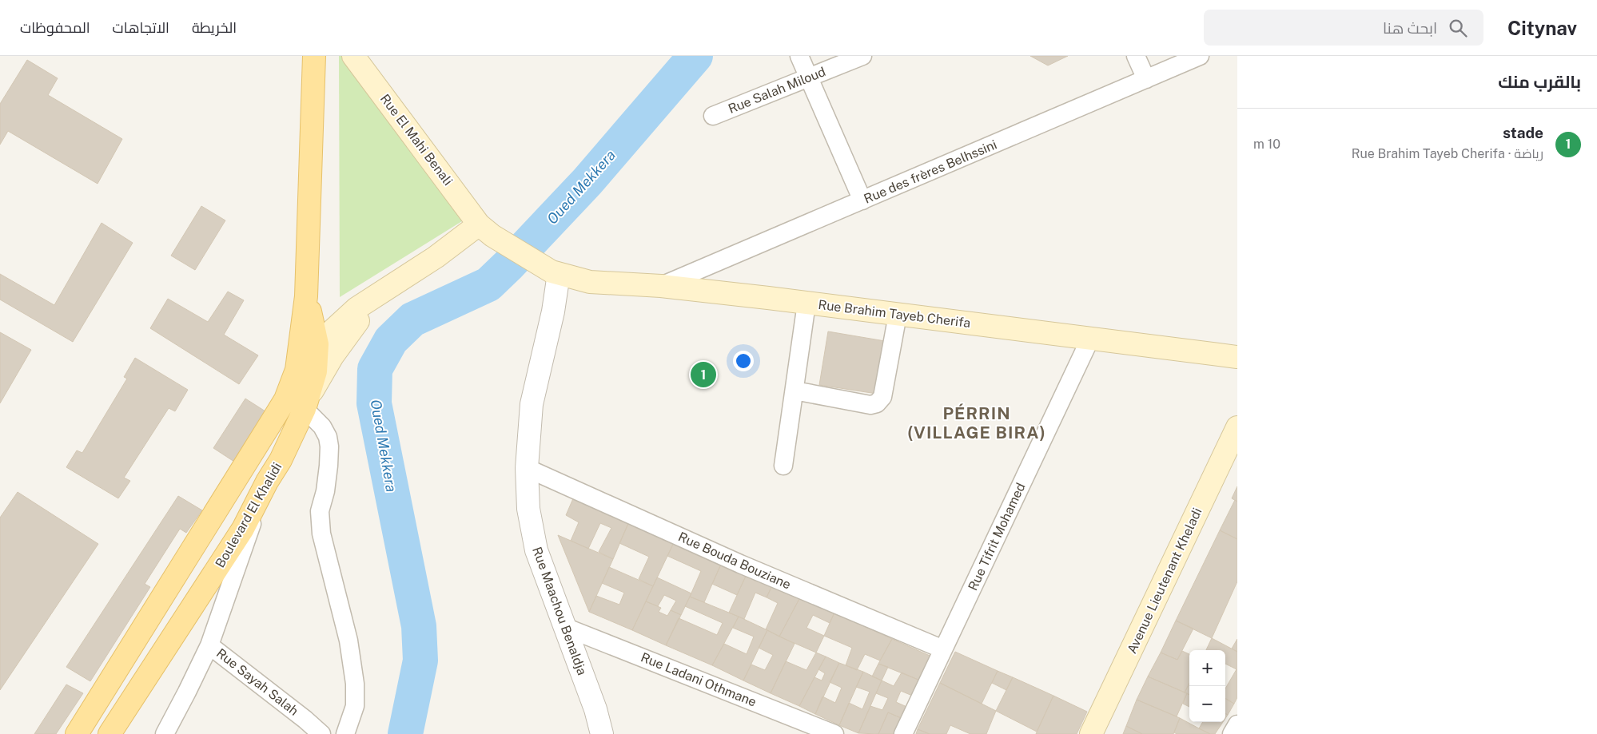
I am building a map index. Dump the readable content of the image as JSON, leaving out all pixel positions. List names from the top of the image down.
{
  "streets": {
    "main road": [
      "Rue El Mahi Benali",
      "Rue Brahim Tayeb Cherifa",
      "Boulevard El Khalidi",
      "Avenue Lieutenant Kheladi"
    ],
    "street": [
      "Rue Salah Miloud",
      "Rue des frères Belhssini",
      "Rue Tifrit Mohamed",
      "Rue Bouda Bouziane",
      "Rue Maachou Benaldja",
      "Rue Ladani Othmane",
      "Rue Sayah Salah"
    ]
  },
  "crossings": [
    ["Rue El Mahi Benali", "Rue Brahim Tayeb Cherifa"],
    ["Rue des frères Belhssini", "Rue Brahim Tayeb Cherifa"],
    ["Rue Brahim Tayeb Cherifa", "Rue Tifrit Mohamed"],
    ["Rue Brahim Tayeb Cherifa", "Rue Maachou Benaldja"],
    ["Rue Tifrit Mohamed", "Rue Bouda Bouziane"],
    ["Rue Bouda Bouziane", "Rue Maachou Benaldja"],
    ["Rue Maachou Benaldja", "Rue Ladani Othmane"]
  ],
  "districts": ["PÉRRIN (VILLAGE BIRA)"],
  "water": ["Oued Mekkera"],
  "page": {
    "header": "Citynav",
    "search": "ابحث هنا",
    "nav": ["الخريطة", "الاتجاهات", "المحفوظات"],
    "heading": "بالقرب منك",
    "list": [
      {
        "mark": "1",
        "name": "stade",
        "note": "رياضة · Rue Brahim Tayeb Cherifa",
        "value": "10 m"
      }
    ],
    "pins": "1",
    "map_buttons": ["+", "−"]
  }
}
